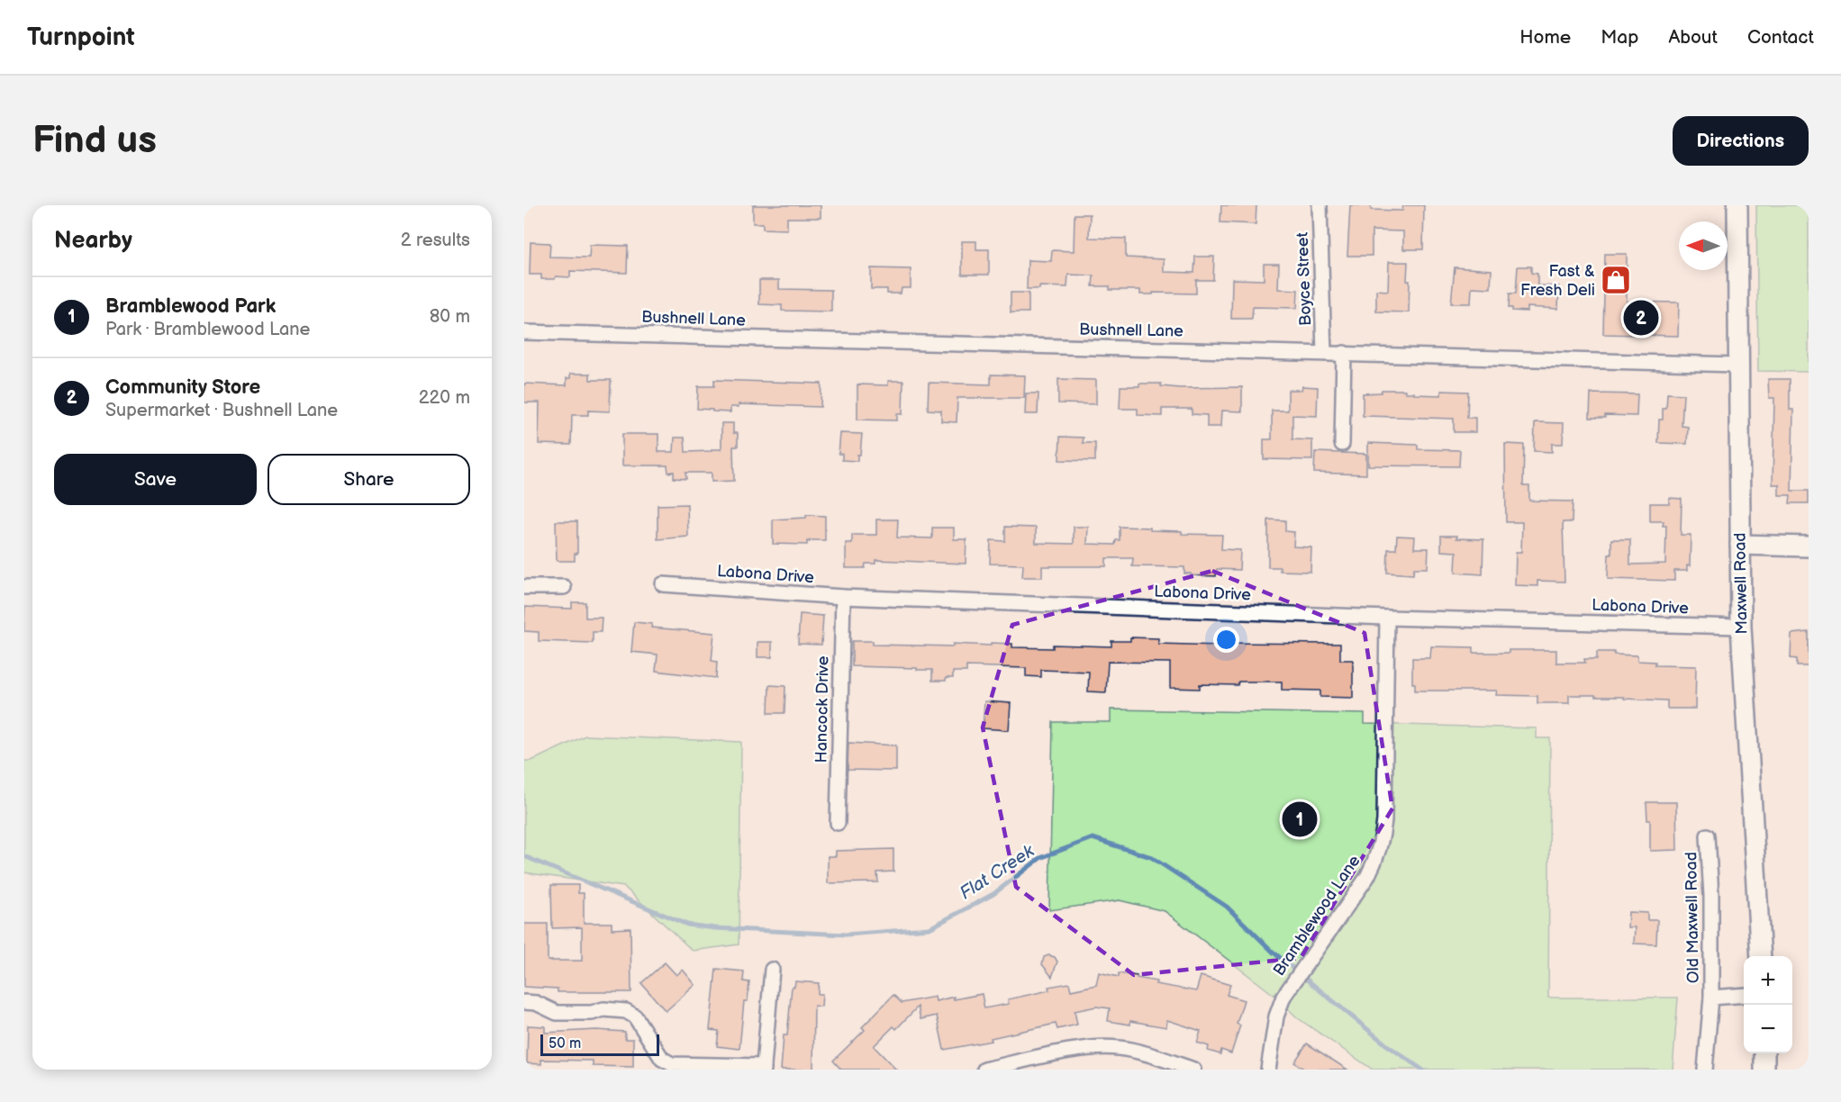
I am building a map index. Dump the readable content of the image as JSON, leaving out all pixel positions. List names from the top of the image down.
{
  "streets": {
    "main road": ["Maxwell Road"],
    "street": [
      "Boyce Street",
      "Bushnell Lane",
      "Labona Drive",
      "Hancock Drive",
      "Bramblewood Lane",
      "Old Maxwell Road"
    ]
  },
  "crossings": [
    ["Boyce Street", "Bushnell Lane"],
    ["Bushnell Lane", "Maxwell Road"],
    ["Labona Drive", "Maxwell Road"],
    ["Labona Drive", "Hancock Drive"],
    ["Labona Drive", "Bramblewood Lane"]
  ],
  "water": ["Flat Creek"],
  "places": {
    "shop": ["Fast & Fresh Deli"]
  },
  "scale_bar": "50 m",
  "north": "left",
  "page": {
    "header": "Turnpoint",
    "nav": [
      "Home",
      "Map",
      "About",
      "Contact"
    ],
    "buttons": [
      "Directions",
      ["Save", "Share"]
    ],
    "title": "Find us",
    "heading": ["Nearby", "2 results"],
    "list": [
      {
        "mark": "1",
        "name": "Bramblewood Park",
        "note": "Park · Bramblewood Lane",
        "value": "80 m"
      },
      {
        "mark": "2",
        "name": "Community Store",
        "note": "Supermarket · Bushnell Lane",
        "value": "220 m"
      }
    ],
    "pins": ["2", "1"],
    "map_buttons": ["+", "−"],
    "scale": "50 m"
  }
}
